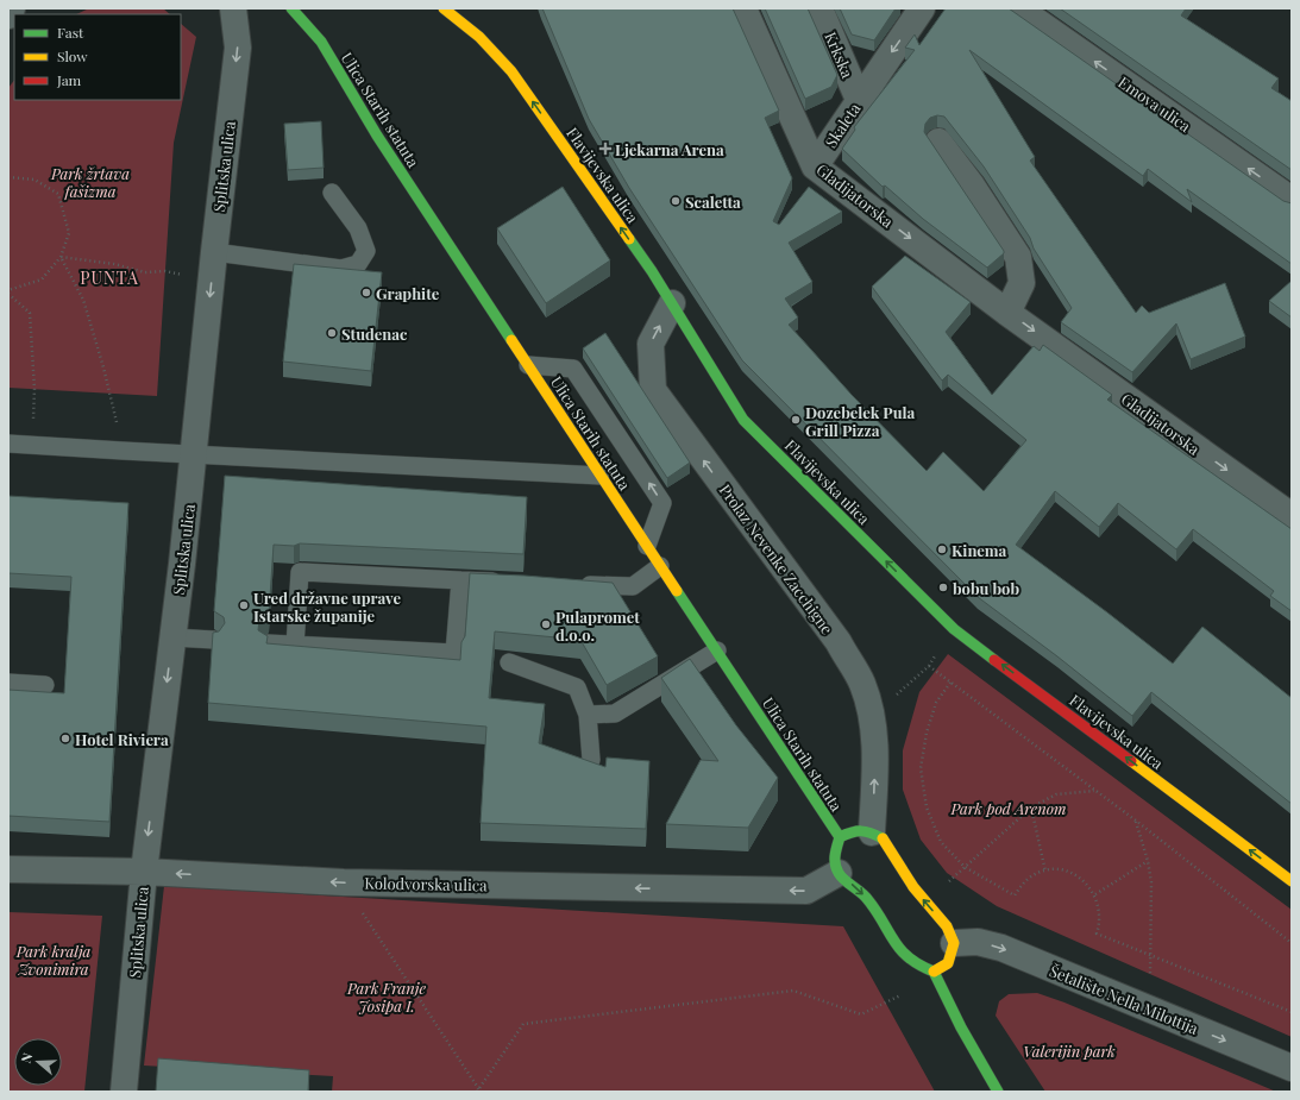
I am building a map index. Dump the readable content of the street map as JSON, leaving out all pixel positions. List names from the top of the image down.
{
  "streets": {
    "main road": ["Ulica Starih statuta", "Flavijevska ulica"],
    "street": [
      "Krkska",
      "Emova ulica",
      "Skaleta",
      "Splitska ulica",
      "Gladijatorska",
      "Prolaz Nevenke Zacchigne",
      "Kolodvorska ulica",
      "Šetalište Nella Milottija"
    ]
  },
  "crossings": [
    ["Krkska", "Skaleta"],
    ["Skaleta", "Gladijatorska"],
    ["Splitska ulica", "Kolodvorska ulica"],
    ["Flavijevska ulica", "Prolaz Nevenke Zacchigne"]
  ],
  "one_way": [
    "Emova ulica",
    "Skaleta",
    "Splitska ulica",
    "Flavijevska ulica",
    "Gladijatorska",
    "Prolaz Nevenke Zacchigne",
    "Kolodvorska ulica",
    "Šetalište Nella Milottija"
  ],
  "districts": ["PUNTA"],
  "parks": [
    "Park žrtava fašizma",
    "Park pod Arenom",
    "Park kralja Zvonimira",
    "Park Franje Josipa I.",
    "Valerijin park"
  ],
  "places": {
    "health": ["Ljekarna Arena"],
    "other": [
      "Scaletta",
      "Graphite",
      "Studenac",
      "Dozebelek Pula Grill Pizza",
      "Kinema",
      "bobu bob",
      "Ured državne uprave Istarske županije",
      "Pulapromet d.o.o.",
      "Hotel Riviera"
    ]
  },
  "legend": ["Fast", "Slow", "Jam"],
  "north": "left"
}
